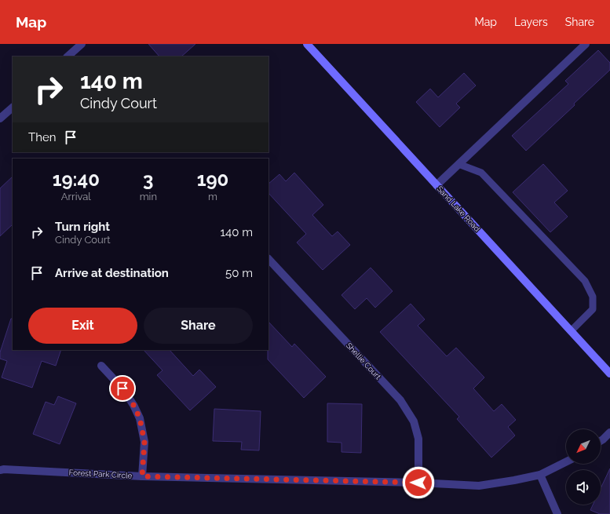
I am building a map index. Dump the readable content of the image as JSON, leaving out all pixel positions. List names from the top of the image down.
{
  "streets": {
    "street": ["Sand Lake Road", "Shellie Court", "Forest Park Circle"]
  },
  "crossings": [
    ["Shellie Court", "Forest Park Circle"]
  ],
  "north": "bottom left",
  "page": {
    "header": "Map",
    "nav": ["Map", "Layers", "Share"],
    "turn": ["140 m", "Cindy Court"],
    "then": "Then",
    "eta": [
      "19:40",
      "Arrival",
      "3",
      "min",
      "190",
      "m"
    ],
    "list": [
      {
        "name": "Turn right",
        "note": "Cindy Court",
        "value": "140 m"
      },
      {
        "name": "Arrive at destination",
        "value": "50 m"
      }
    ],
    "buttons": ["Exit", "Share"]
  }
}
